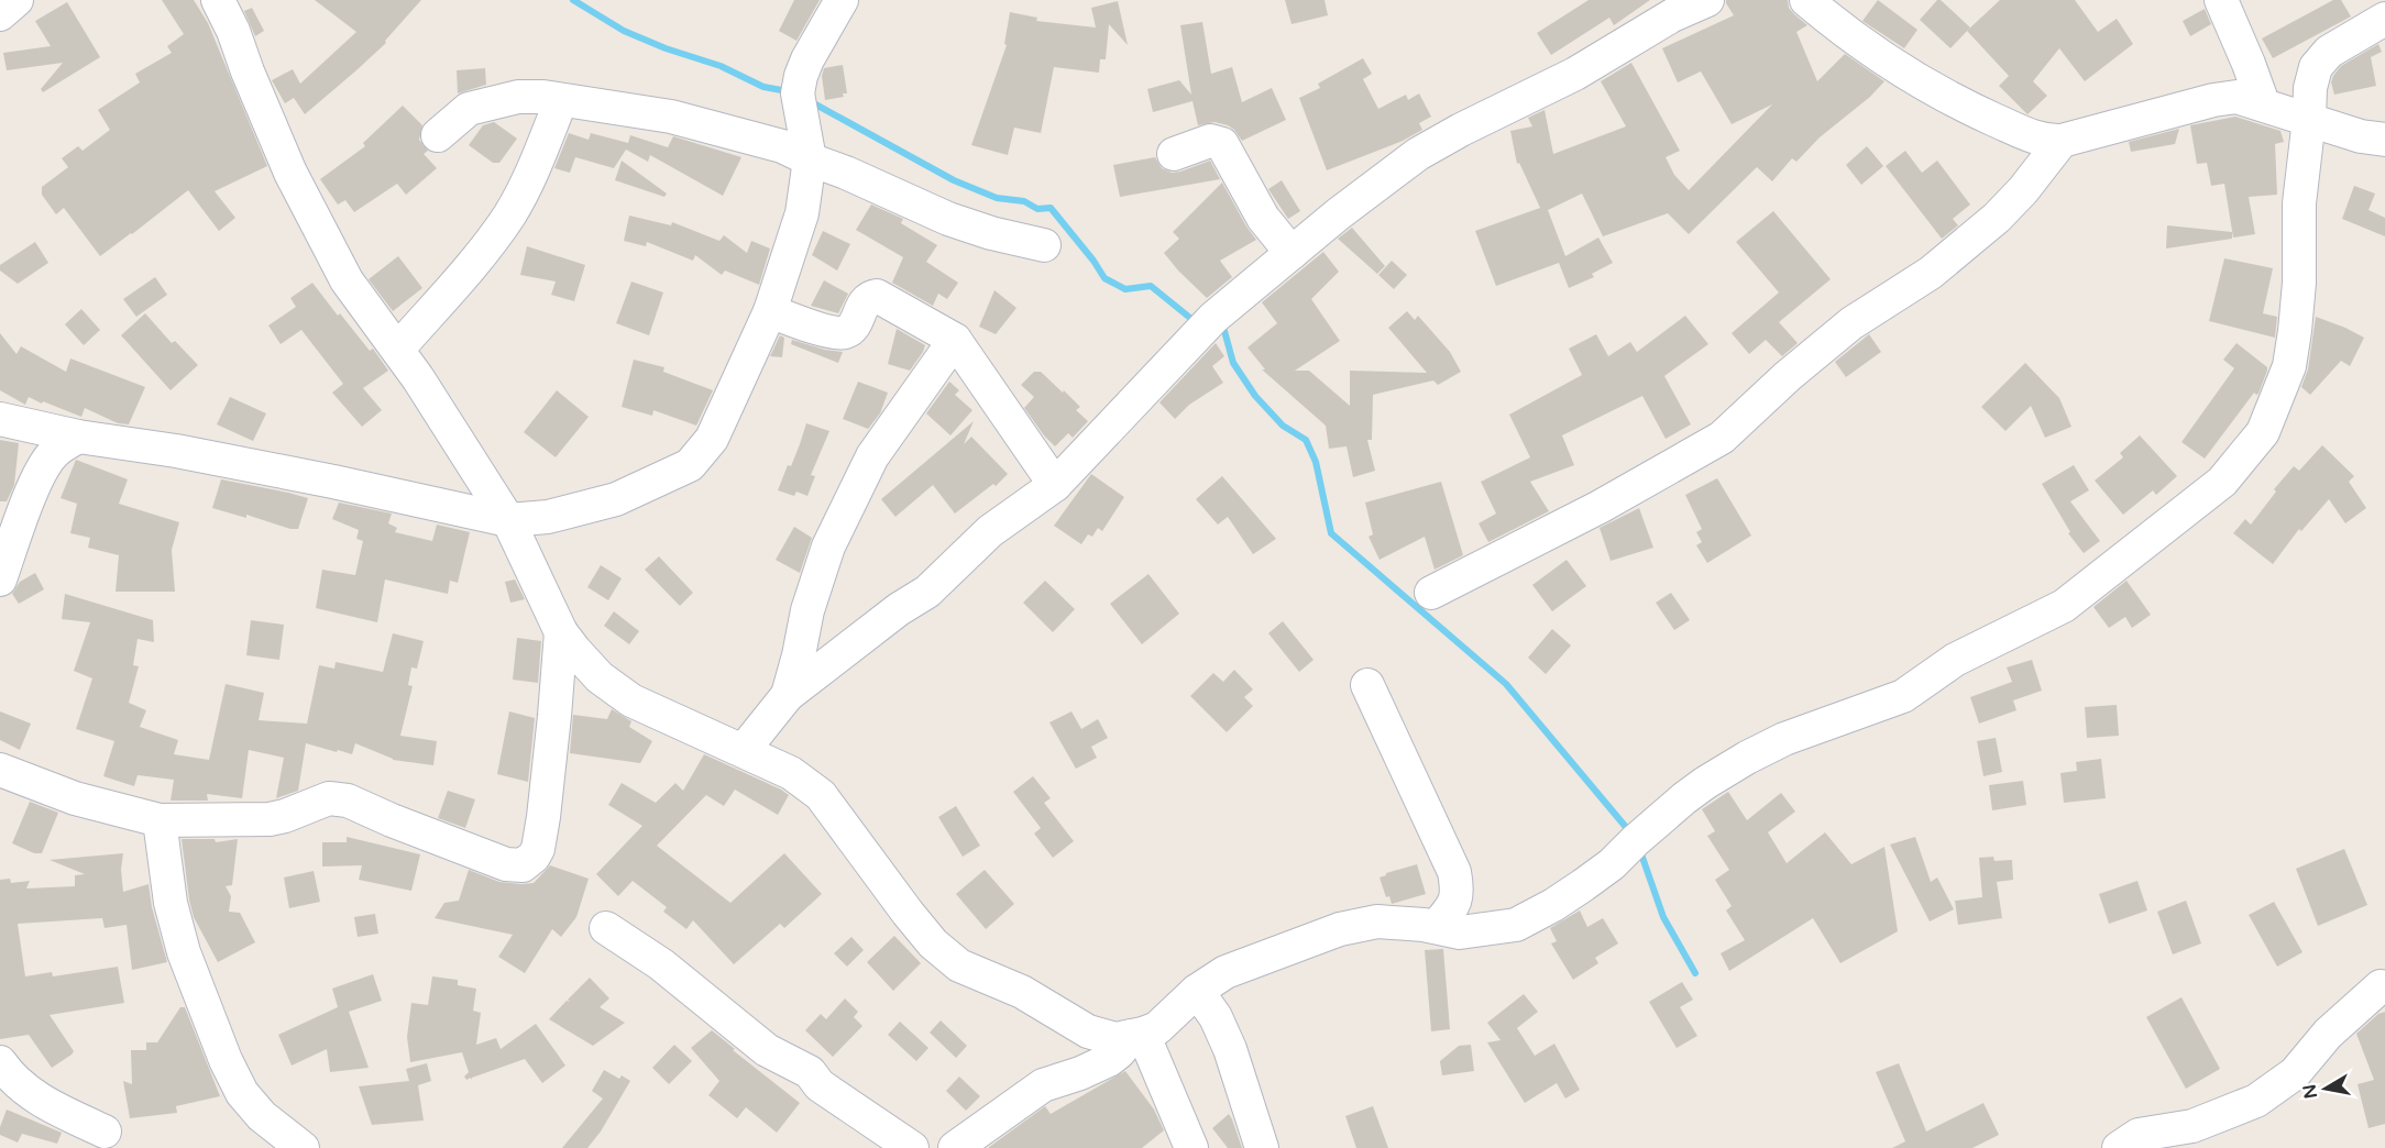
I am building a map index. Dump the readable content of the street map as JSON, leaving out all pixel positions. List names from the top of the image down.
{
  "north": "left"
}
